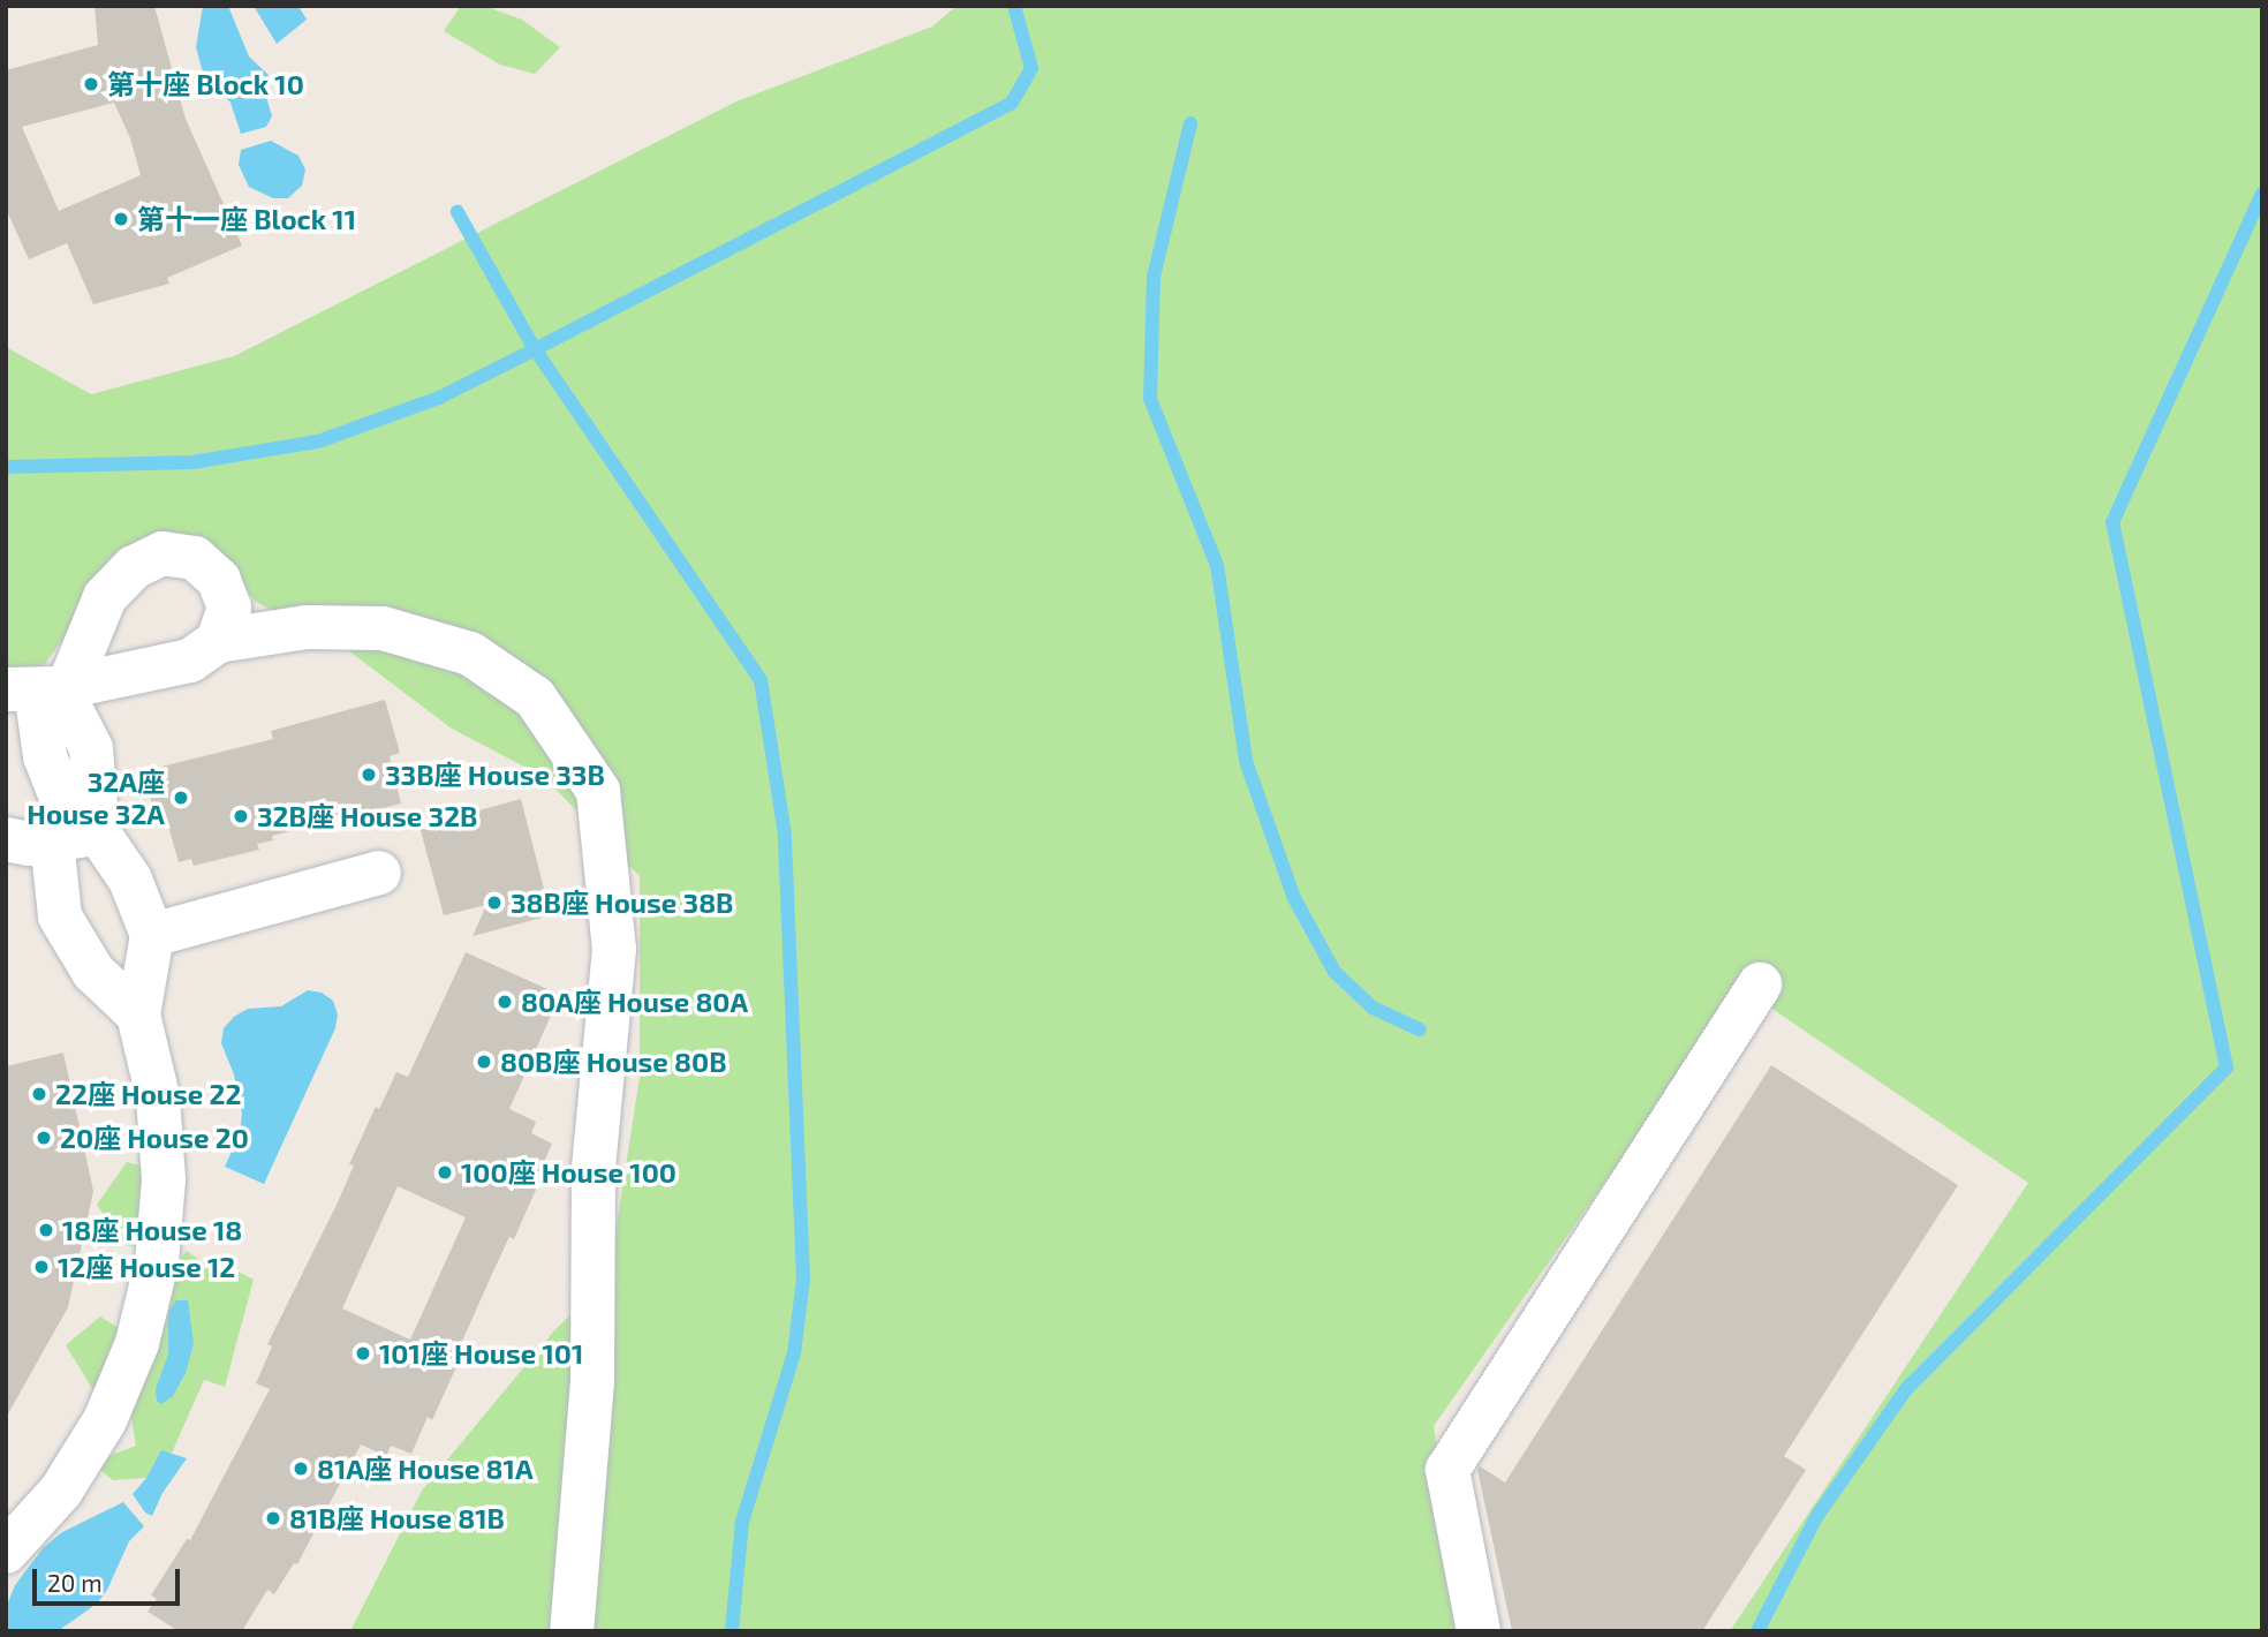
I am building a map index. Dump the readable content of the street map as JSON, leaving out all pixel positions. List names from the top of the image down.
{
  "places": [
    "第十座 Block 10",
    "第十一座 Block 11",
    "33B座 House 33B",
    "32A座 House 32A",
    "32B座 House 32B",
    "38B座 House 38B",
    "80A座 House 80A",
    "80B座 House 80B",
    "22座 House 22",
    "20座 House 20",
    "100座 House 100",
    "18座 House 18",
    "12座 House 12",
    "101座 House 101",
    "81A座 House 81A",
    "81B座 House 81B"
  ],
  "scale_bar": "20 m"
}
